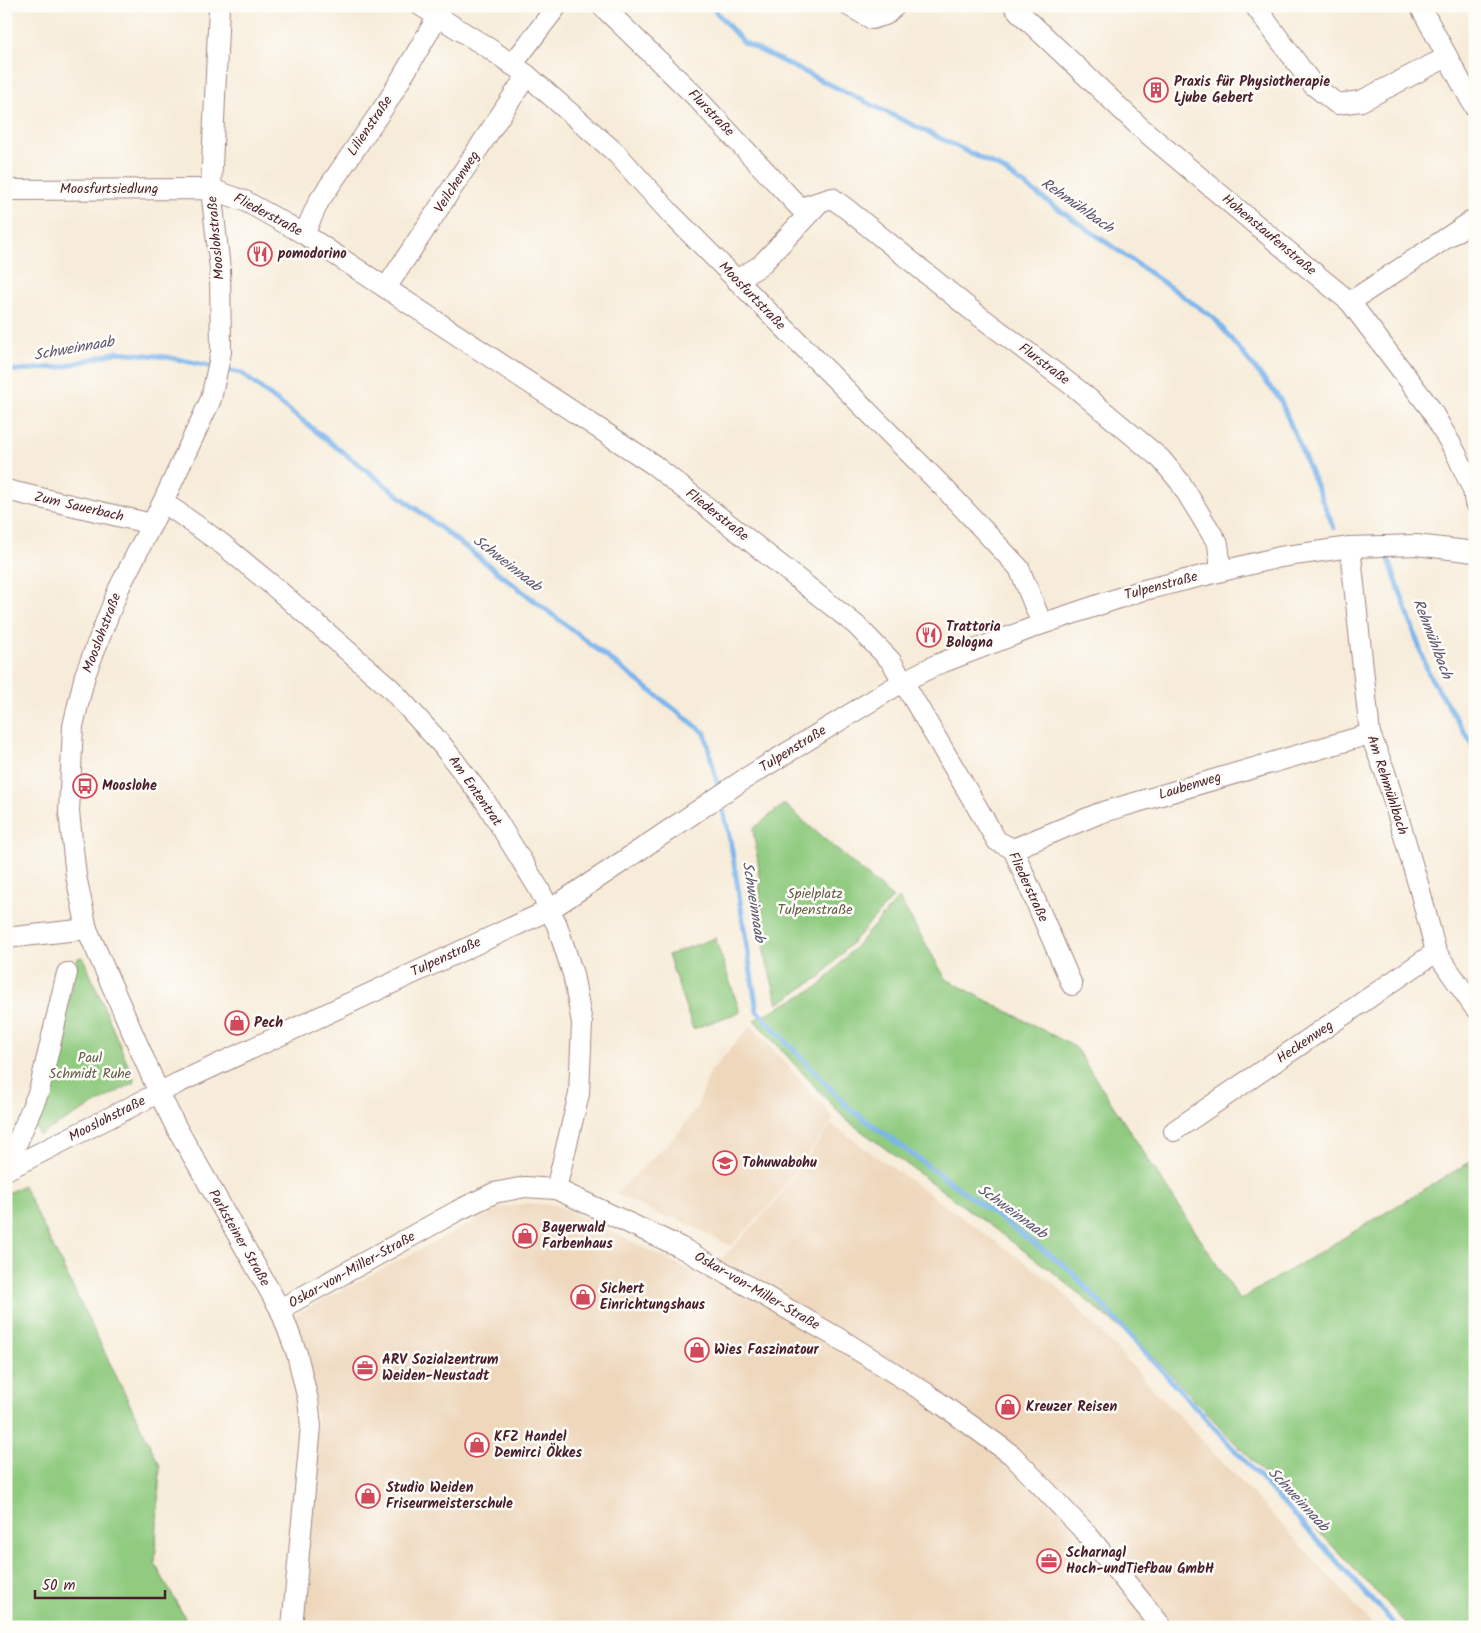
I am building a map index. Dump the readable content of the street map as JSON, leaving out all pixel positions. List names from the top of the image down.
{
  "streets": {
    "street": [
      "Flurstraße",
      "Lilienstraße",
      "Veilchenweg",
      "Moosfurtsiedlung",
      "Fliederstraße",
      "Hohenstaufenstraße",
      "Mooslohstraße",
      "Moosfurtstraße",
      "Zum Sauerbach",
      "Tulpenstraße",
      "Am Rehmühlbach",
      "Laubenweg",
      "Am Ententrat",
      "Heckenweg",
      "Parksteiner Straße",
      "Oskar-von-Miller-Straße"
    ]
  },
  "crossings": [
    ["Flurstraße", "Tulpenstraße"],
    ["Lilienstraße", "Fliederstraße"],
    ["Lilienstraße", "Moosfurtstraße"],
    ["Veilchenweg", "Fliederstraße"],
    ["Veilchenweg", "Moosfurtstraße"],
    ["Moosfurtsiedlung", "Fliederstraße"],
    ["Moosfurtsiedlung", "Mooslohstraße"],
    ["Fliederstraße", "Mooslohstraße"],
    ["Fliederstraße", "Tulpenstraße"],
    ["Fliederstraße", "Laubenweg"],
    ["Mooslohstraße", "Zum Sauerbach"],
    ["Mooslohstraße", "Tulpenstraße"],
    ["Mooslohstraße", "Am Ententrat"],
    ["Mooslohstraße", "Parksteiner Straße"],
    ["Moosfurtstraße", "Tulpenstraße"],
    ["Tulpenstraße", "Am Rehmühlbach"],
    ["Tulpenstraße", "Am Ententrat"],
    ["Tulpenstraße", "Parksteiner Straße"],
    ["Am Rehmühlbach", "Laubenweg"],
    ["Am Rehmühlbach", "Heckenweg"],
    ["Am Ententrat", "Oskar-von-Miller-Straße"],
    ["Parksteiner Straße", "Oskar-von-Miller-Straße"]
  ],
  "water": ["Rehmühlbach", "Schweinnaab"],
  "parks": ["Spielplatz Tulpenstraße", "Paul Schmidt Ruhe"],
  "places": {
    "building": ["Praxis für Physiotherapie Ljube Gebert"],
    "restaurant": ["pomodorino", "Trattoria Bologna"],
    "bus stop": ["Mooslohe"],
    "shop": [
      "Pech",
      "Bayerwald Farbenhaus",
      "Sichert Einrichtungshaus",
      "Wies Faszinatour",
      "Kreuzer Reisen",
      "KFZ Handel Demirci Ökkes",
      "Studio Weiden Friseurmeisterschule"
    ],
    "school or university": ["Tohuwabohu"],
    "office": ["ARV Sozialzentrum Weiden-Neustadt", "Scharnagl Hoch-undTiefbau GmbH"]
  },
  "scale_bar": "50 m"
}
